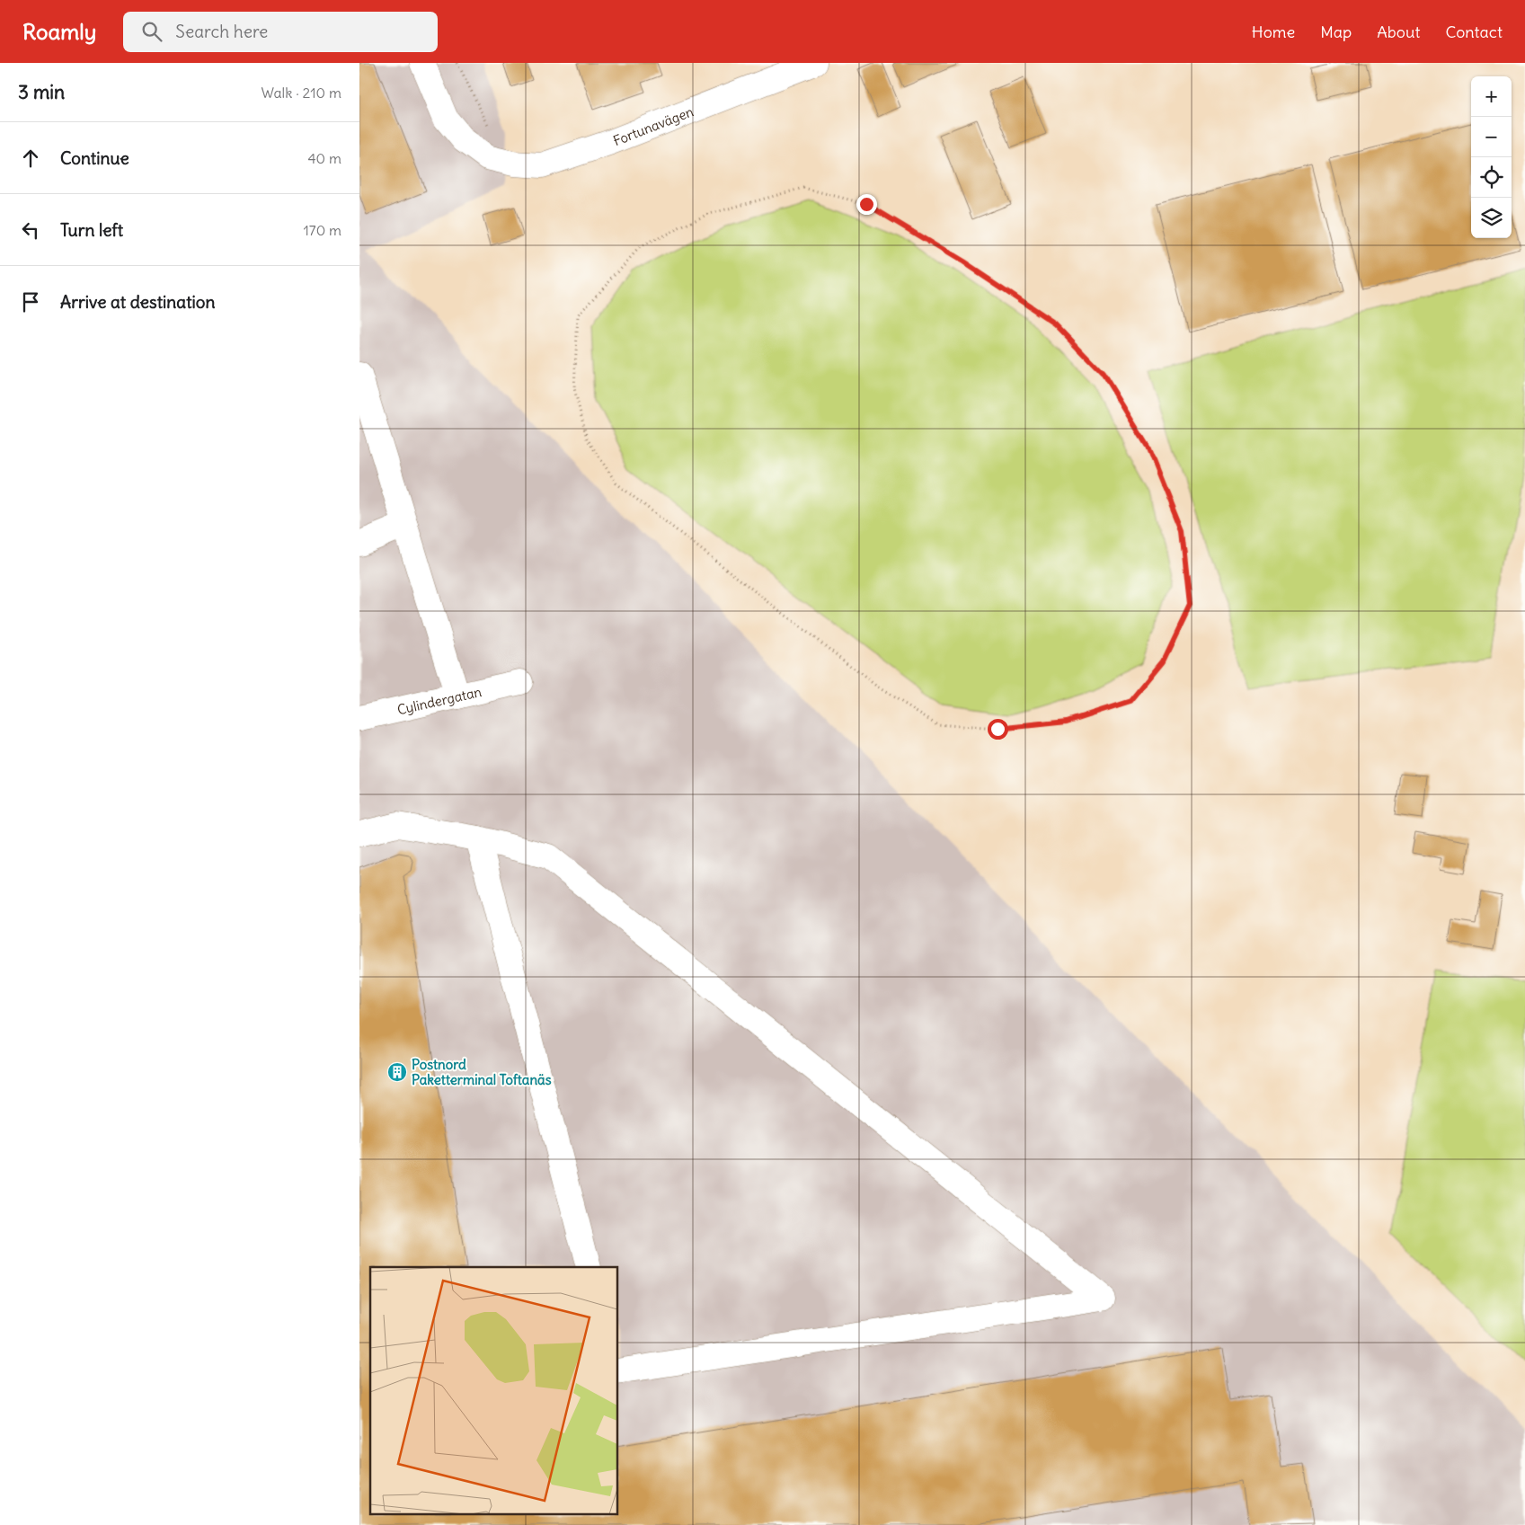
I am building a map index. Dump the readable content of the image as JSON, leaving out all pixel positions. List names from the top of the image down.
{
  "streets": {
    "street": ["Fortunavägen", "Cylindergatan"]
  },
  "places": {
    "building": ["Postnord Paketterminal Toftanäs"]
  },
  "page": {
    "header": "Roamly",
    "search": "Search here",
    "nav": [
      "Home",
      "Map",
      "About",
      "Contact"
    ],
    "heading": ["3 min", "Walk · 210 m"],
    "map_buttons": ["+", "−"],
    "list": [
      ["Continue", "40 m"],
      ["Turn left", "170 m"],
      "Arrive at destination"
    ]
  }
}
